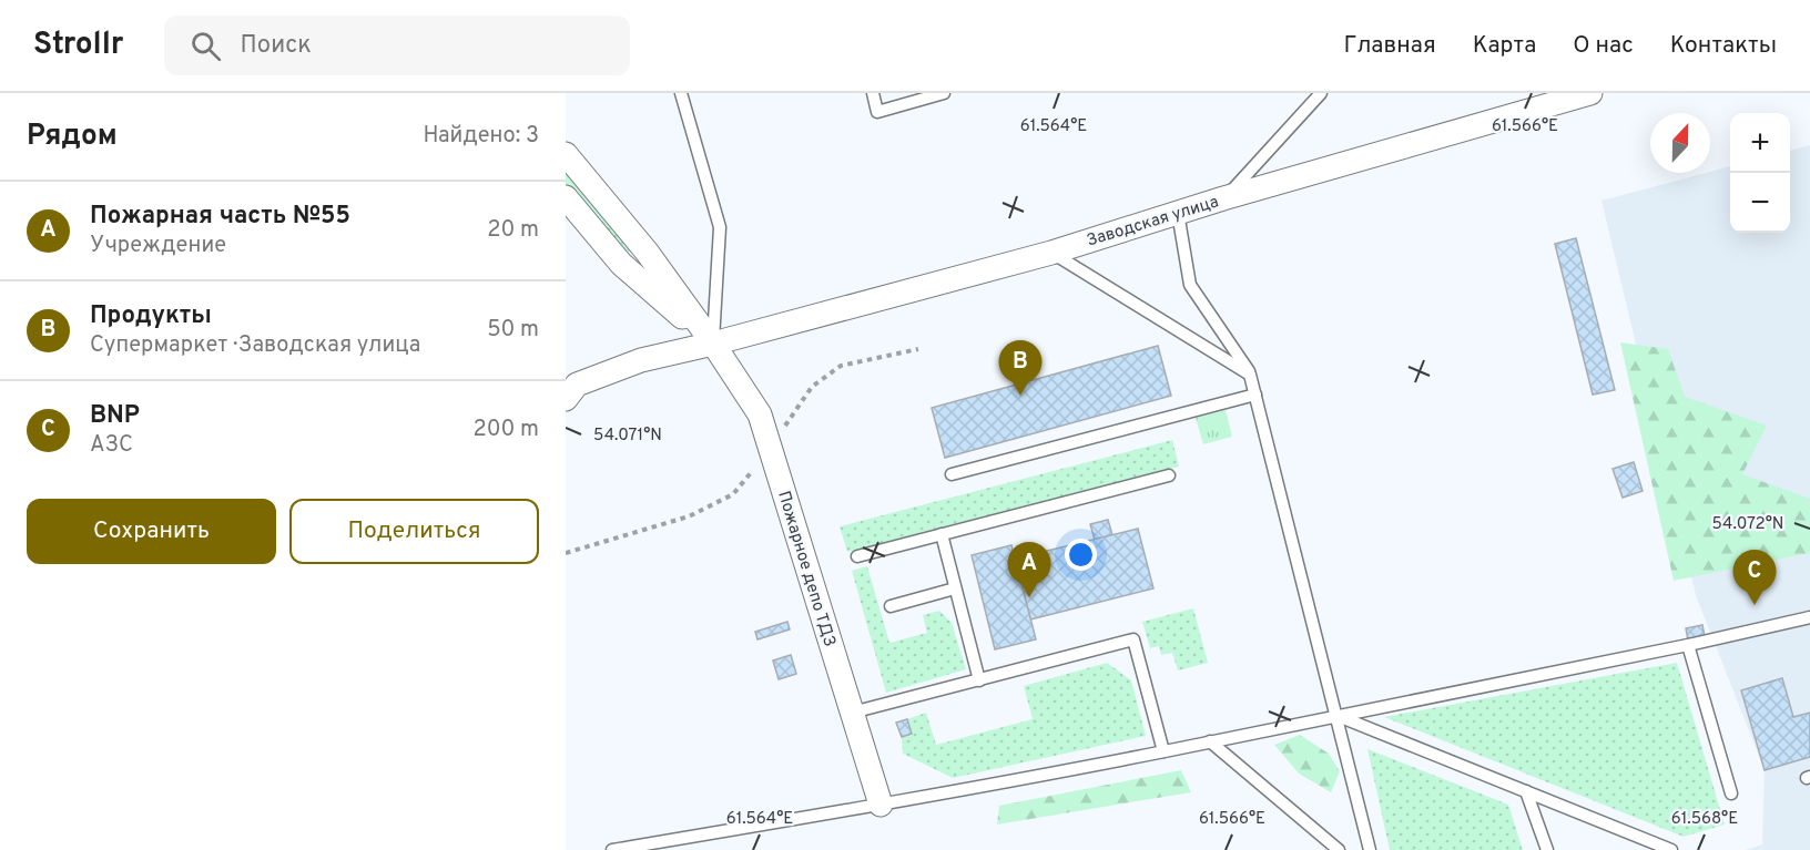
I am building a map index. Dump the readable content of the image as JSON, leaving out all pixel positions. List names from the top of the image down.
{
  "streets": {
    "street": ["Заводская улица", "Пожарное депо ТДЗ"]
  },
  "crossings": [
    ["Заводская улица", "Пожарное депо ТДЗ"]
  ],
  "north": "top",
  "page": {
    "header": "Strollr",
    "search": "Поиск",
    "nav": [
      "Главная",
      "Карта",
      "О нас",
      "Контакты"
    ],
    "heading": ["Рядом", "Найдено: 3"],
    "map_buttons": ["+", "−"],
    "list": [
      {
        "mark": "A",
        "name": "Пожарная часть №55",
        "note": "Учреждение",
        "value": "20 m"
      },
      {
        "mark": "B",
        "name": "Продукты",
        "note": "Супермаркет · Заводская улица",
        "value": "50 m"
      },
      {
        "mark": "C",
        "name": "BNP",
        "note": "АЗС",
        "value": "200 m"
      }
    ],
    "pins": ["B", "A", "C"],
    "buttons": ["Сохранить", "Поделиться"]
  },
  "coordinates": [
    "61.566°E",
    "61.564°E",
    "54.071°N",
    "54.072°N",
    "61.568°E"
  ]
}
